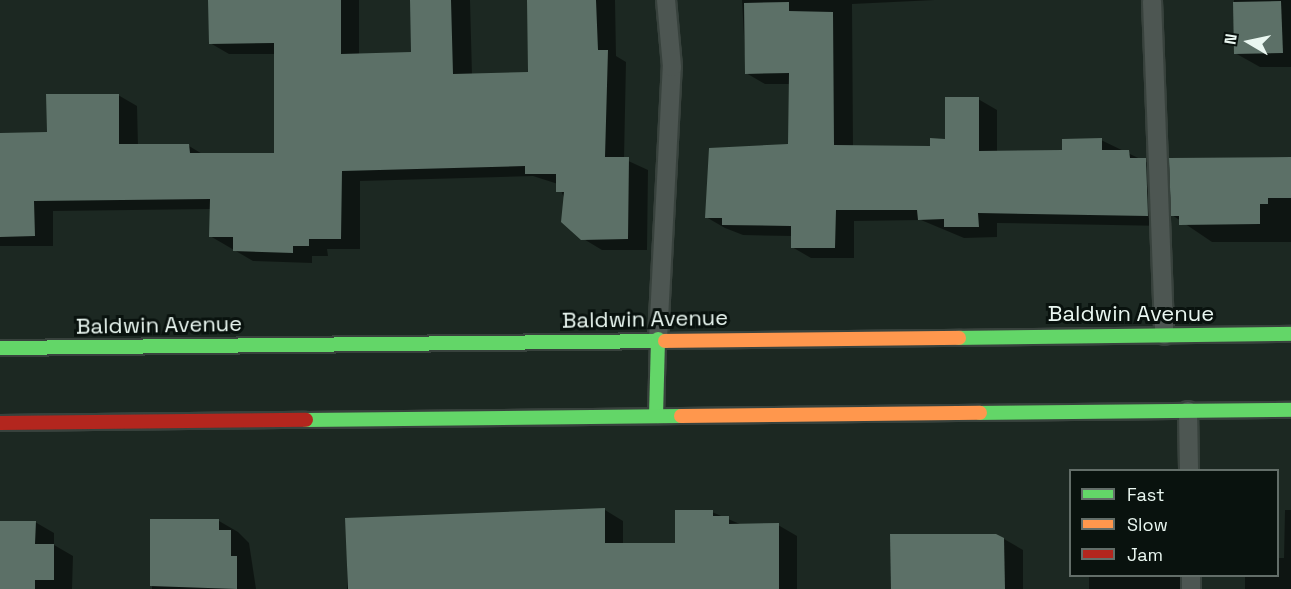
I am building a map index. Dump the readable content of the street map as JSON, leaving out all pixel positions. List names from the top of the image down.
{
  "streets": {
    "main road": ["Baldwin Avenue"]
  },
  "legend": ["Fast", "Slow", "Jam"],
  "north": "left"
}
